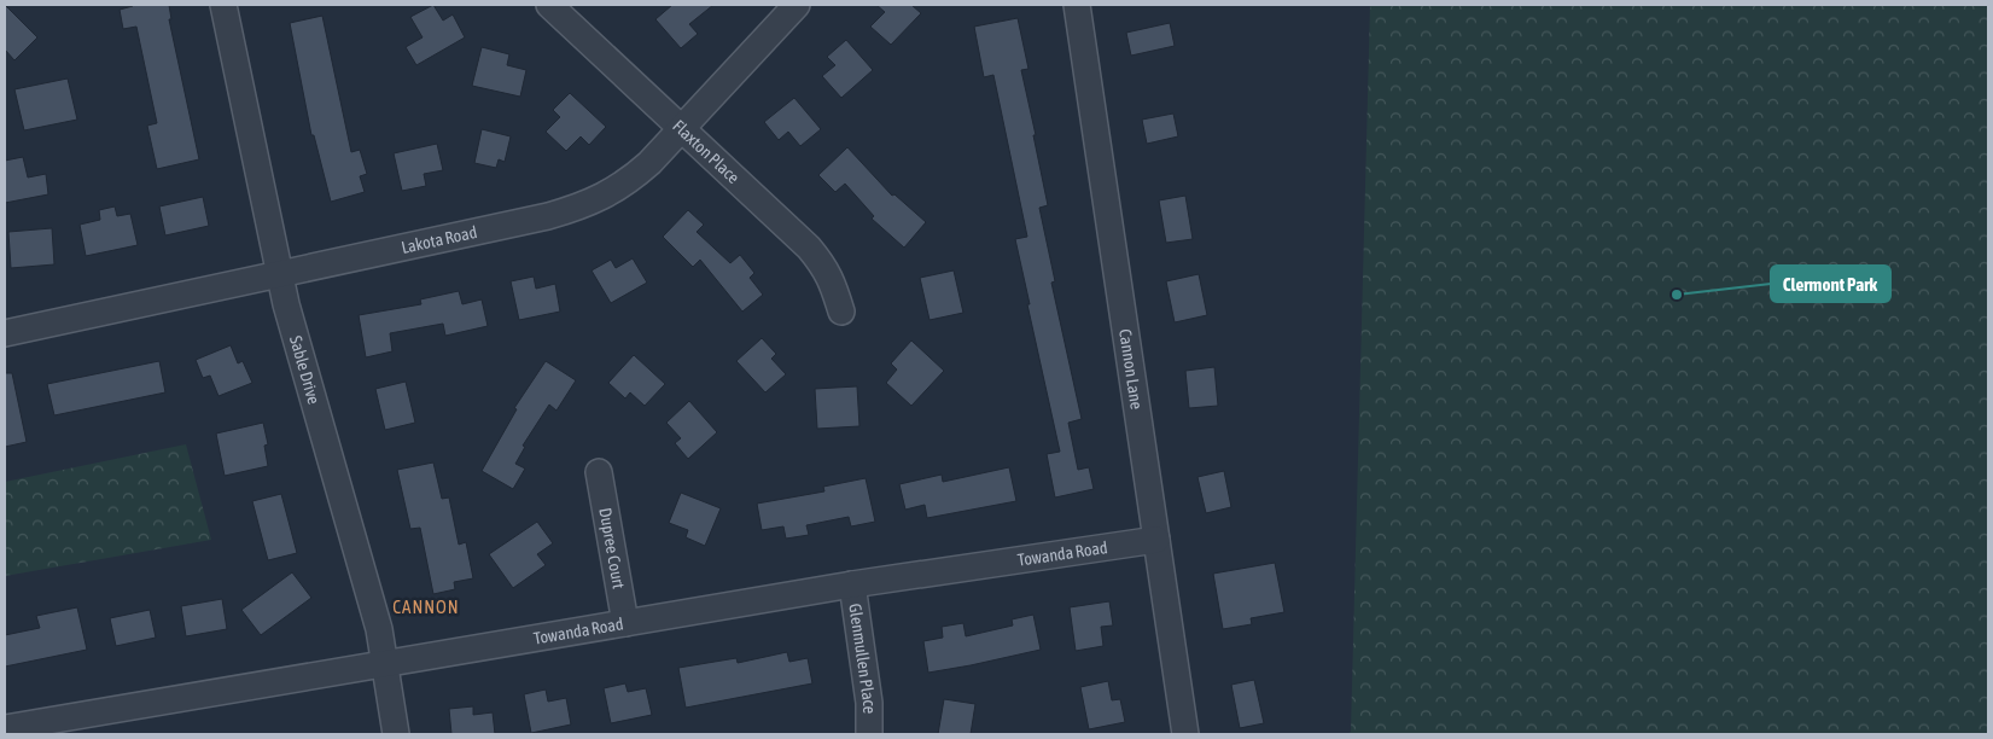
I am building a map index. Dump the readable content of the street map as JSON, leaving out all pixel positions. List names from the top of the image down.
{
  "streets": {
    "street": [
      "Flaxton Place",
      "Lakota Road",
      "Cannon Lane",
      "Sable Drive",
      "Dupree Court",
      "Towanda Road",
      "Glenmullen Place"
    ]
  },
  "crossings": [
    ["Flaxton Place", "Lakota Road"],
    ["Lakota Road", "Sable Drive"],
    ["Cannon Lane", "Towanda Road"],
    ["Sable Drive", "Towanda Road"],
    ["Dupree Court", "Towanda Road"],
    ["Towanda Road", "Glenmullen Place"]
  ],
  "districts": ["CANNON"],
  "places": ["Clermont Park"]
}
